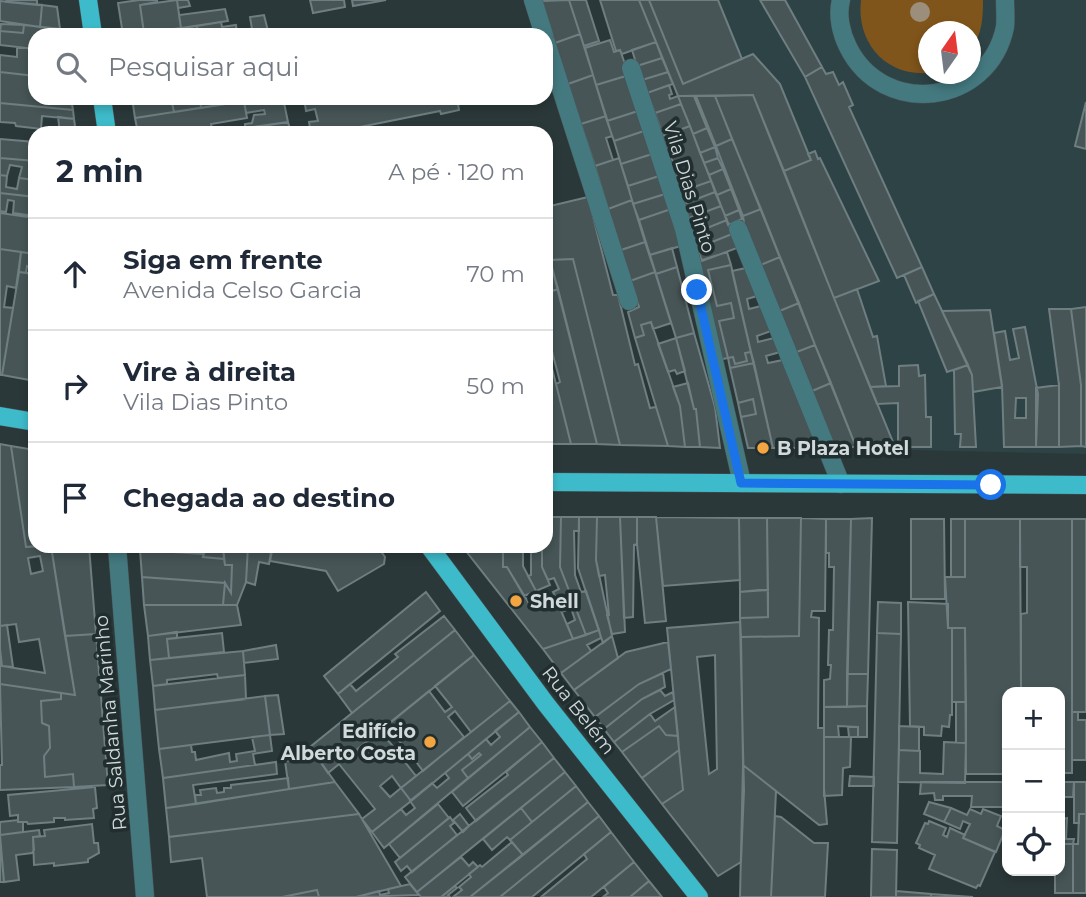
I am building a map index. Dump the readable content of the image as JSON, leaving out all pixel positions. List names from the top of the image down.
{
  "streets": {
    "main road": ["Rua Belém"],
    "street": ["Vila Dias Pinto", "Rua Saldanha Marinho"]
  },
  "places": ["B Plaza Hotel", "Shell", "Edifício Alberto Costa"],
  "north": "top",
  "page": {
    "search": "Pesquisar aqui",
    "heading": ["2 min", "A pé · 120 m"],
    "list": [
      ["Siga em frente", "Avenida Celso Garcia", "70 m"],
      ["Vire à direita", "Vila Dias Pinto", "50 m"],
      "Chegada ao destino"
    ],
    "map_buttons": ["+", "−"]
  }
}
